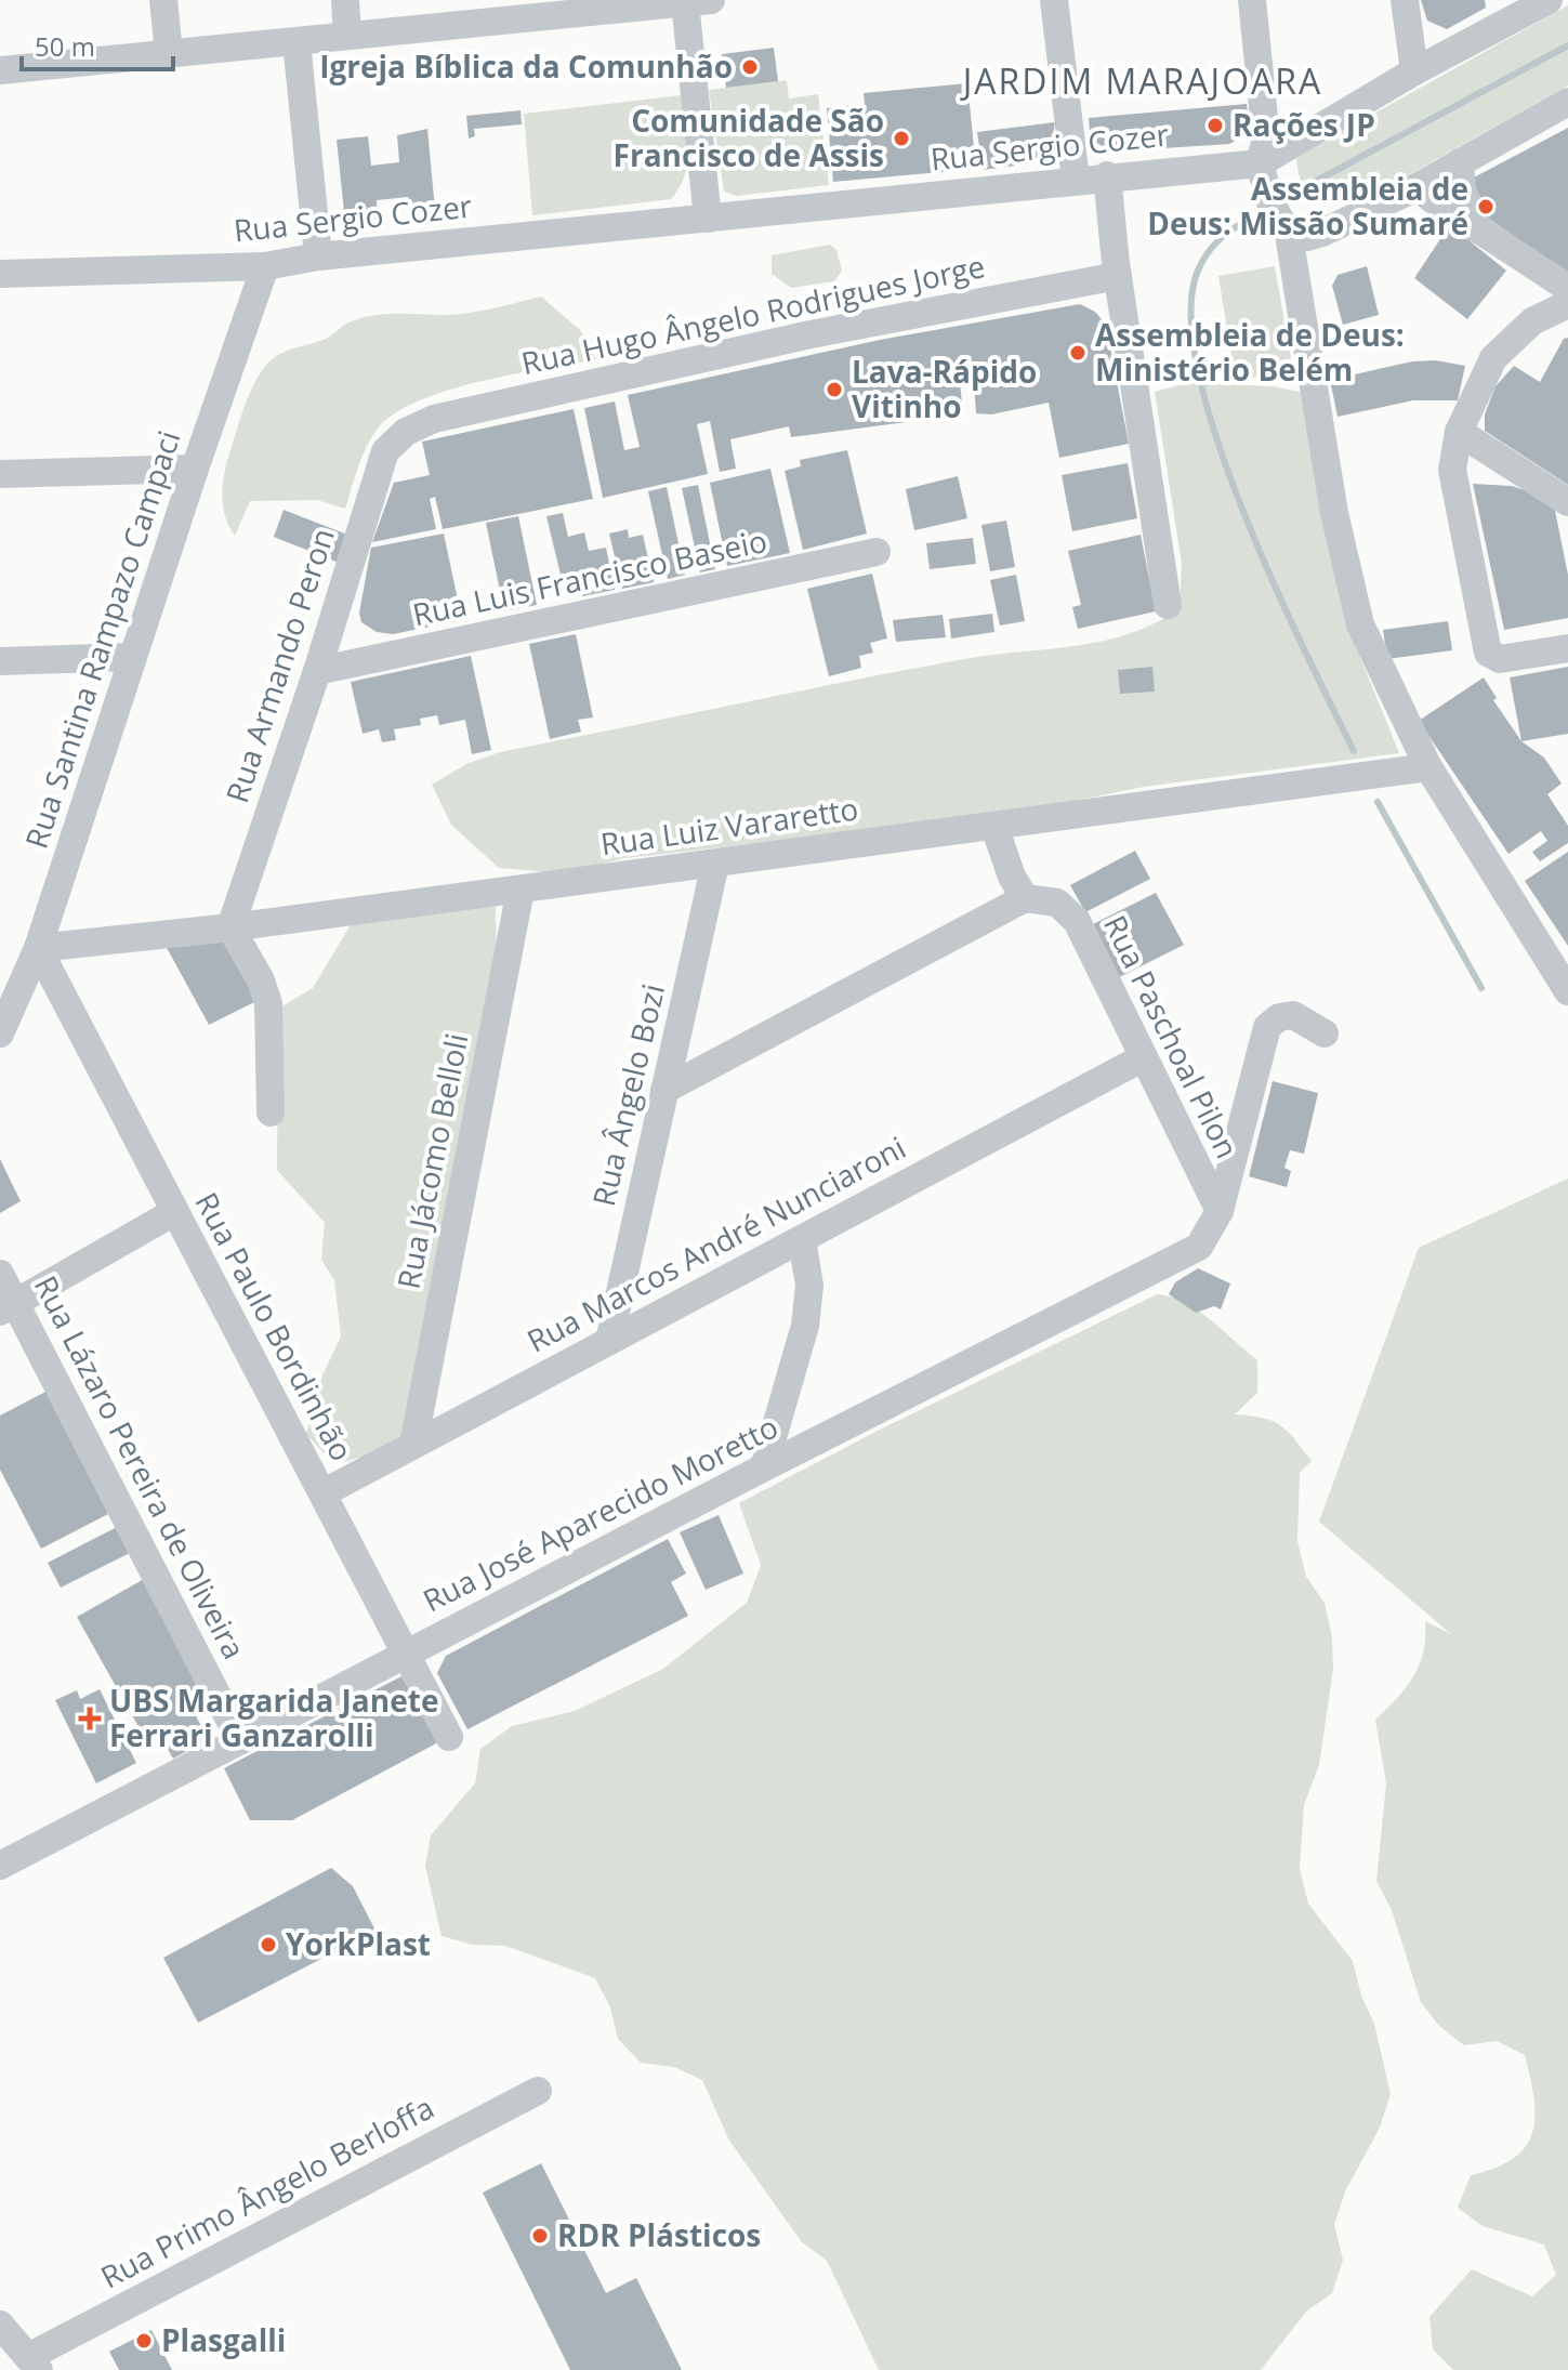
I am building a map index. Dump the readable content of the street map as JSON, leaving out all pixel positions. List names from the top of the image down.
{
  "streets": {
    "street": [
      "Rua Sergio Cozer",
      "Rua Hugo Ângelo Rodrigues Jorge",
      "Rua Luis Francisco Baseio",
      "Rua Santina Rampazo Campaci",
      "Rua Armando Peron",
      "Rua Luiz Vararetto",
      "Rua Paschoal Pilon",
      "Rua Ângelo Bozi",
      "Rua Jácomo Belloli",
      "Rua Marcos André Nunciaroni",
      "Rua Paulo Bordinhão",
      "Rua Lázaro Pereira de Oliveira",
      "Rua José Aparecido Moretto",
      "Rua Primo Ângelo Berloffa"
    ]
  },
  "crossings": [
    ["Rua Sergio Cozer", "Rua Santina Rampazo Campaci"],
    ["Rua Hugo Ângelo Rodrigues Jorge", "Rua Armando Peron"],
    ["Rua Luis Francisco Baseio", "Rua Armando Peron"],
    ["Rua Santina Rampazo Campaci", "Rua Luiz Vararetto"],
    ["Rua Santina Rampazo Campaci", "Rua Paulo Bordinhão"],
    ["Rua Armando Peron", "Rua Luiz Vararetto"],
    ["Rua Luiz Vararetto", "Rua Ângelo Bozi"],
    ["Rua Luiz Vararetto", "Rua Jácomo Belloli"],
    ["Rua Luiz Vararetto", "Rua Paulo Bordinhão"],
    ["Rua Paschoal Pilon", "Rua Marcos André Nunciaroni"],
    ["Rua Paschoal Pilon", "Rua José Aparecido Moretto"],
    ["Rua Ângelo Bozi", "Rua Marcos André Nunciaroni"],
    ["Rua Jácomo Belloli", "Rua Marcos André Nunciaroni"],
    ["Rua Marcos André Nunciaroni", "Rua Paulo Bordinhão"],
    ["Rua Paulo Bordinhão", "Rua José Aparecido Moretto"],
    ["Rua Lázaro Pereira de Oliveira", "Rua José Aparecido Moretto"]
  ],
  "districts": ["JARDIM MARAJOARA"],
  "places": {
    "other": [
      "Igreja Bíblica da Comunhão",
      "Rações JP",
      "Comunidade São Francisco de Assis",
      "Assembleia de Deus: Missão Sumaré",
      "Assembleia de Deus: Ministério Belém",
      "Lava-Rápido Vitinho",
      "YorkPlast",
      "RDR Plásticos",
      "Plasgalli"
    ],
    "health": ["UBS Margarida Janete Ferrari Ganzarolli"]
  },
  "scale_bar": "50 m"
}
